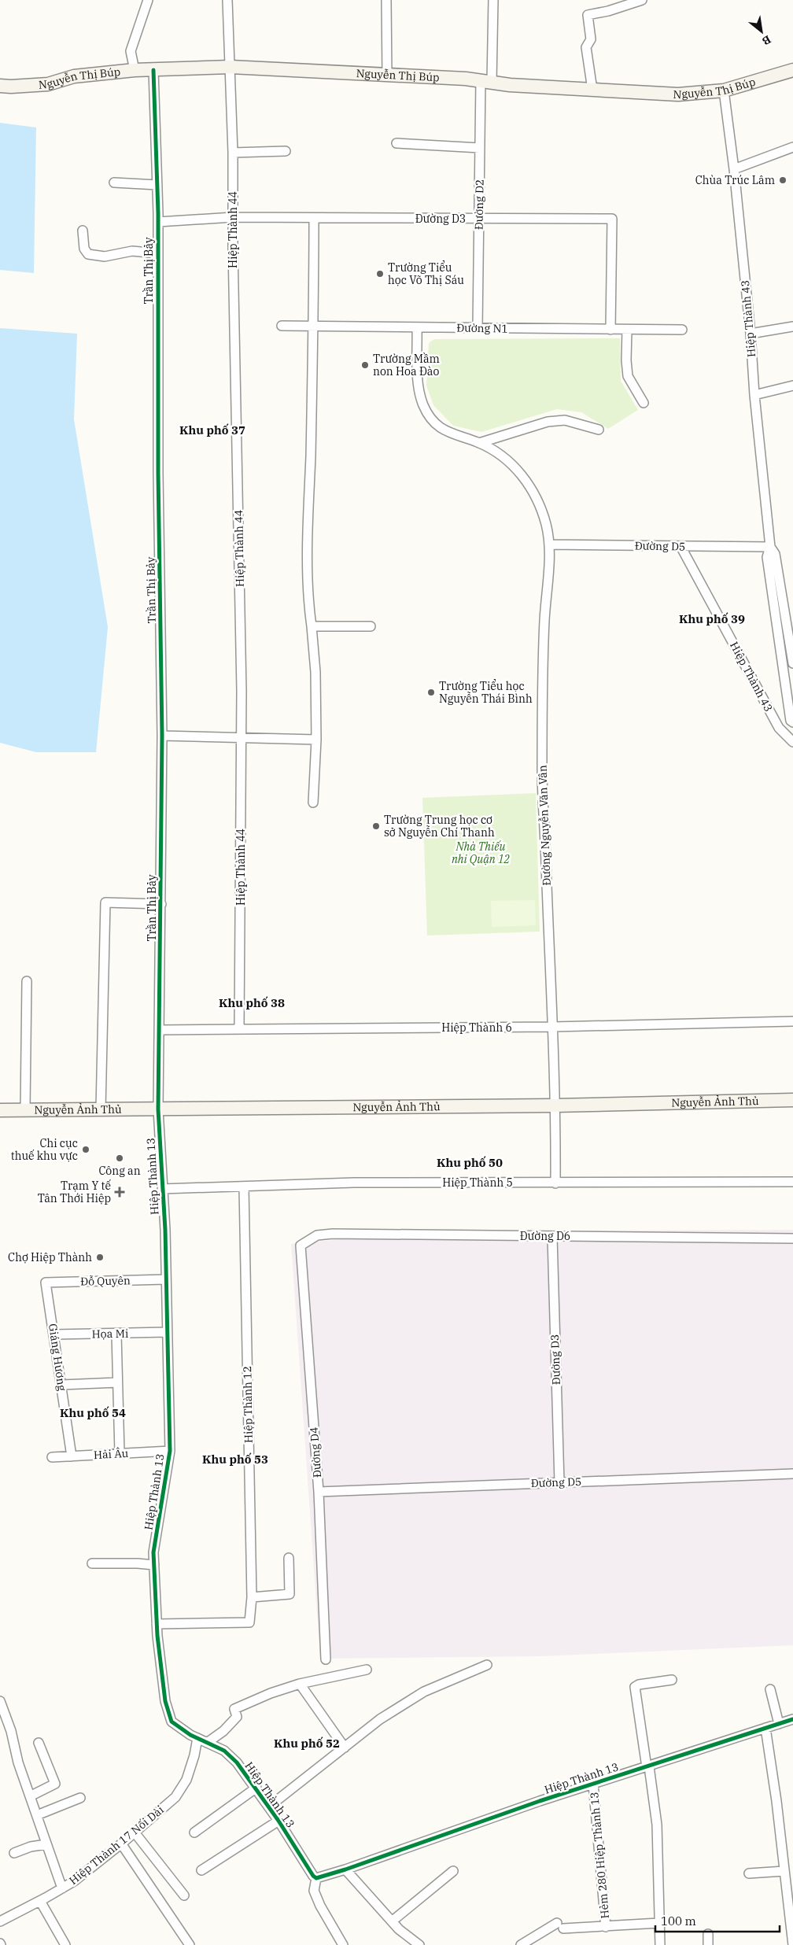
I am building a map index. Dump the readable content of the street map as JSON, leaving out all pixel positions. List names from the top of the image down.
{
  "streets": {
    "main road": ["Nguyễn Thị Búp", "Nguyễn Ảnh Thủ"],
    "street": [
      "Đường D2",
      "Đường D3",
      "Hiệp Thành 44",
      "Trần Thị Bảy",
      "Hiệp Thành 43",
      "Đường N1",
      "Đường D5",
      "Đường Nguyễn Văn Vân",
      "Hiệp Thành 6",
      "Hiệp Thành 13",
      "Hiệp Thành 5",
      "Đường D6",
      "Đỗ Quyên",
      "Họa Mi",
      "Giáng Hương",
      "Hiệp Thành 12",
      "Đường D4",
      "Hải Âu",
      "Hiệp Thành 17 Nối Dài",
      "Hẻm 280 Hiệp Thành 13"
    ]
  },
  "crossings": [
    ["Nguyễn Thị Búp", "Đường D2"],
    ["Nguyễn Thị Búp", "Hiệp Thành 44"],
    ["Nguyễn Thị Búp", "Trần Thị Bảy"],
    ["Nguyễn Thị Búp", "Hiệp Thành 43"],
    ["Đường D2", "Đường D3"],
    ["Đường D2", "Đường N1"],
    ["Đường D3", "Hiệp Thành 44"],
    ["Đường D3", "Trần Thị Bảy"],
    ["Đường D3", "Đường N1"],
    ["Đường D3", "Đường D5"],
    ["Đường D3", "Đường D6"],
    ["Hiệp Thành 44", "Hiệp Thành 6"],
    ["Trần Thị Bảy", "Hiệp Thành 6"],
    ["Trần Thị Bảy", "Nguyễn Ảnh Thủ"],
    ["Trần Thị Bảy", "Hiệp Thành 13"],
    ["Hiệp Thành 43", "Đường D5"],
    ["Đường N1", "Đường Nguyễn Văn Vân"],
    ["Đường D5", "Đường Nguyễn Văn Vân"],
    ["Đường D5", "Đường D4"],
    ["Đường Nguyễn Văn Vân", "Hiệp Thành 6"],
    ["Đường Nguyễn Văn Vân", "Nguyễn Ảnh Thủ"],
    ["Đường Nguyễn Văn Vân", "Hiệp Thành 5"],
    ["Nguyễn Ảnh Thủ", "Hiệp Thành 13"],
    ["Hiệp Thành 13", "Hiệp Thành 5"],
    ["Hiệp Thành 13", "Đỗ Quyên"],
    ["Hiệp Thành 13", "Họa Mi"],
    ["Hiệp Thành 13", "Hiệp Thành 12"],
    ["Hiệp Thành 13", "Hải Âu"],
    ["Hiệp Thành 13", "Hiệp Thành 17 Nối Dài"],
    ["Hiệp Thành 13", "Hẻm 280 Hiệp Thành 13"],
    ["Hiệp Thành 5", "Hiệp Thành 12"],
    ["Đường D6", "Đường D4"],
    ["Đỗ Quyên", "Giáng Hương"],
    ["Họa Mi", "Giáng Hương"],
    ["Giáng Hương", "Hải Âu"]
  ],
  "districts": [
    "Khu phố 37",
    "Khu phố 39",
    "Khu phố 38",
    "Khu phố 50",
    "Khu phố 54",
    "Khu phố 53",
    "Khu phố 52"
  ],
  "parks": ["Nhà Thiếu nhi Quận 12"],
  "places": {
    "other": [
      "Chùa Trúc Lâm",
      "Trường Tiểu học Võ Thị Sáu",
      "Trường Mầm non Hoa Đào",
      "Trường Tiểu học Nguyễn Thái Bình",
      "Trường Trung học cơ sở Nguyễn Chí Thanh",
      "Chi cục thuế khu vực",
      "Công an",
      "Chợ Hiệp Thành"
    ],
    "health": ["Trạm Y tế Tân Thới Hiệp"]
  },
  "scale_bar": "100 m",
  "north": "bottom right"
}
